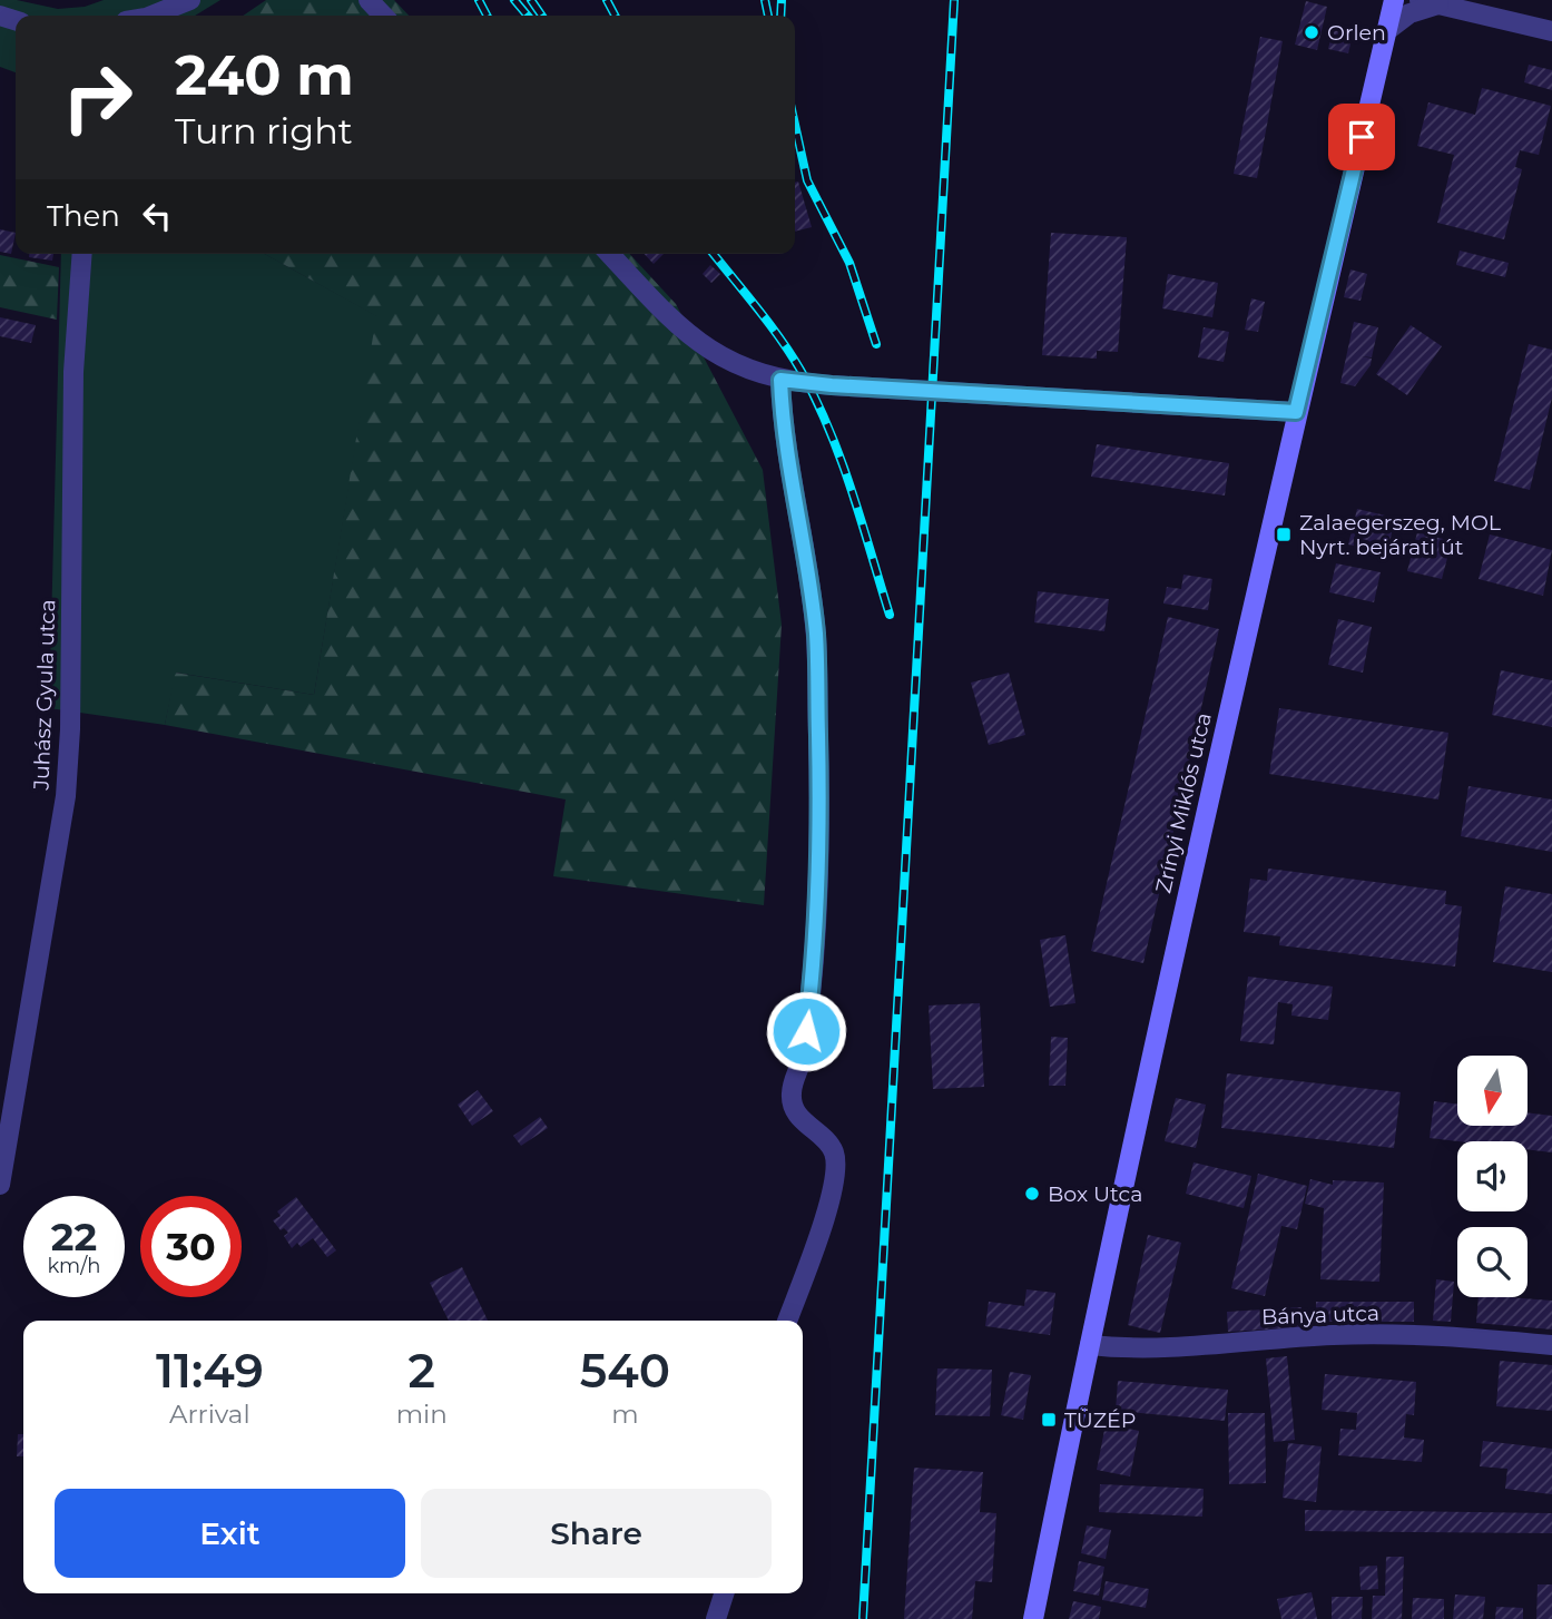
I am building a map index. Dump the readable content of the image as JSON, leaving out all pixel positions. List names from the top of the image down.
{
  "streets": {
    "main road": ["Zrínyi Miklós utca"],
    "street": ["Juhász Gyula utca", "Bánya utca"]
  },
  "crossings": [
    ["Zrínyi Miklós utca", "Bánya utca"]
  ],
  "places": {
    "other": ["Orlen", "Box Utca"],
    "transit": ["Zalaegerszeg, MOL Nyrt. bejárati út", "TÜZÉP"]
  },
  "north": "bottom",
  "page": {
    "turn": ["240 m", "Turn right"],
    "then": "Then",
    "speed": "22 km/h",
    "limit": "30",
    "eta": [
      "11:49",
      "Arrival",
      "2",
      "min",
      "540",
      "m"
    ],
    "buttons": ["Exit", "Share"]
  }
}
